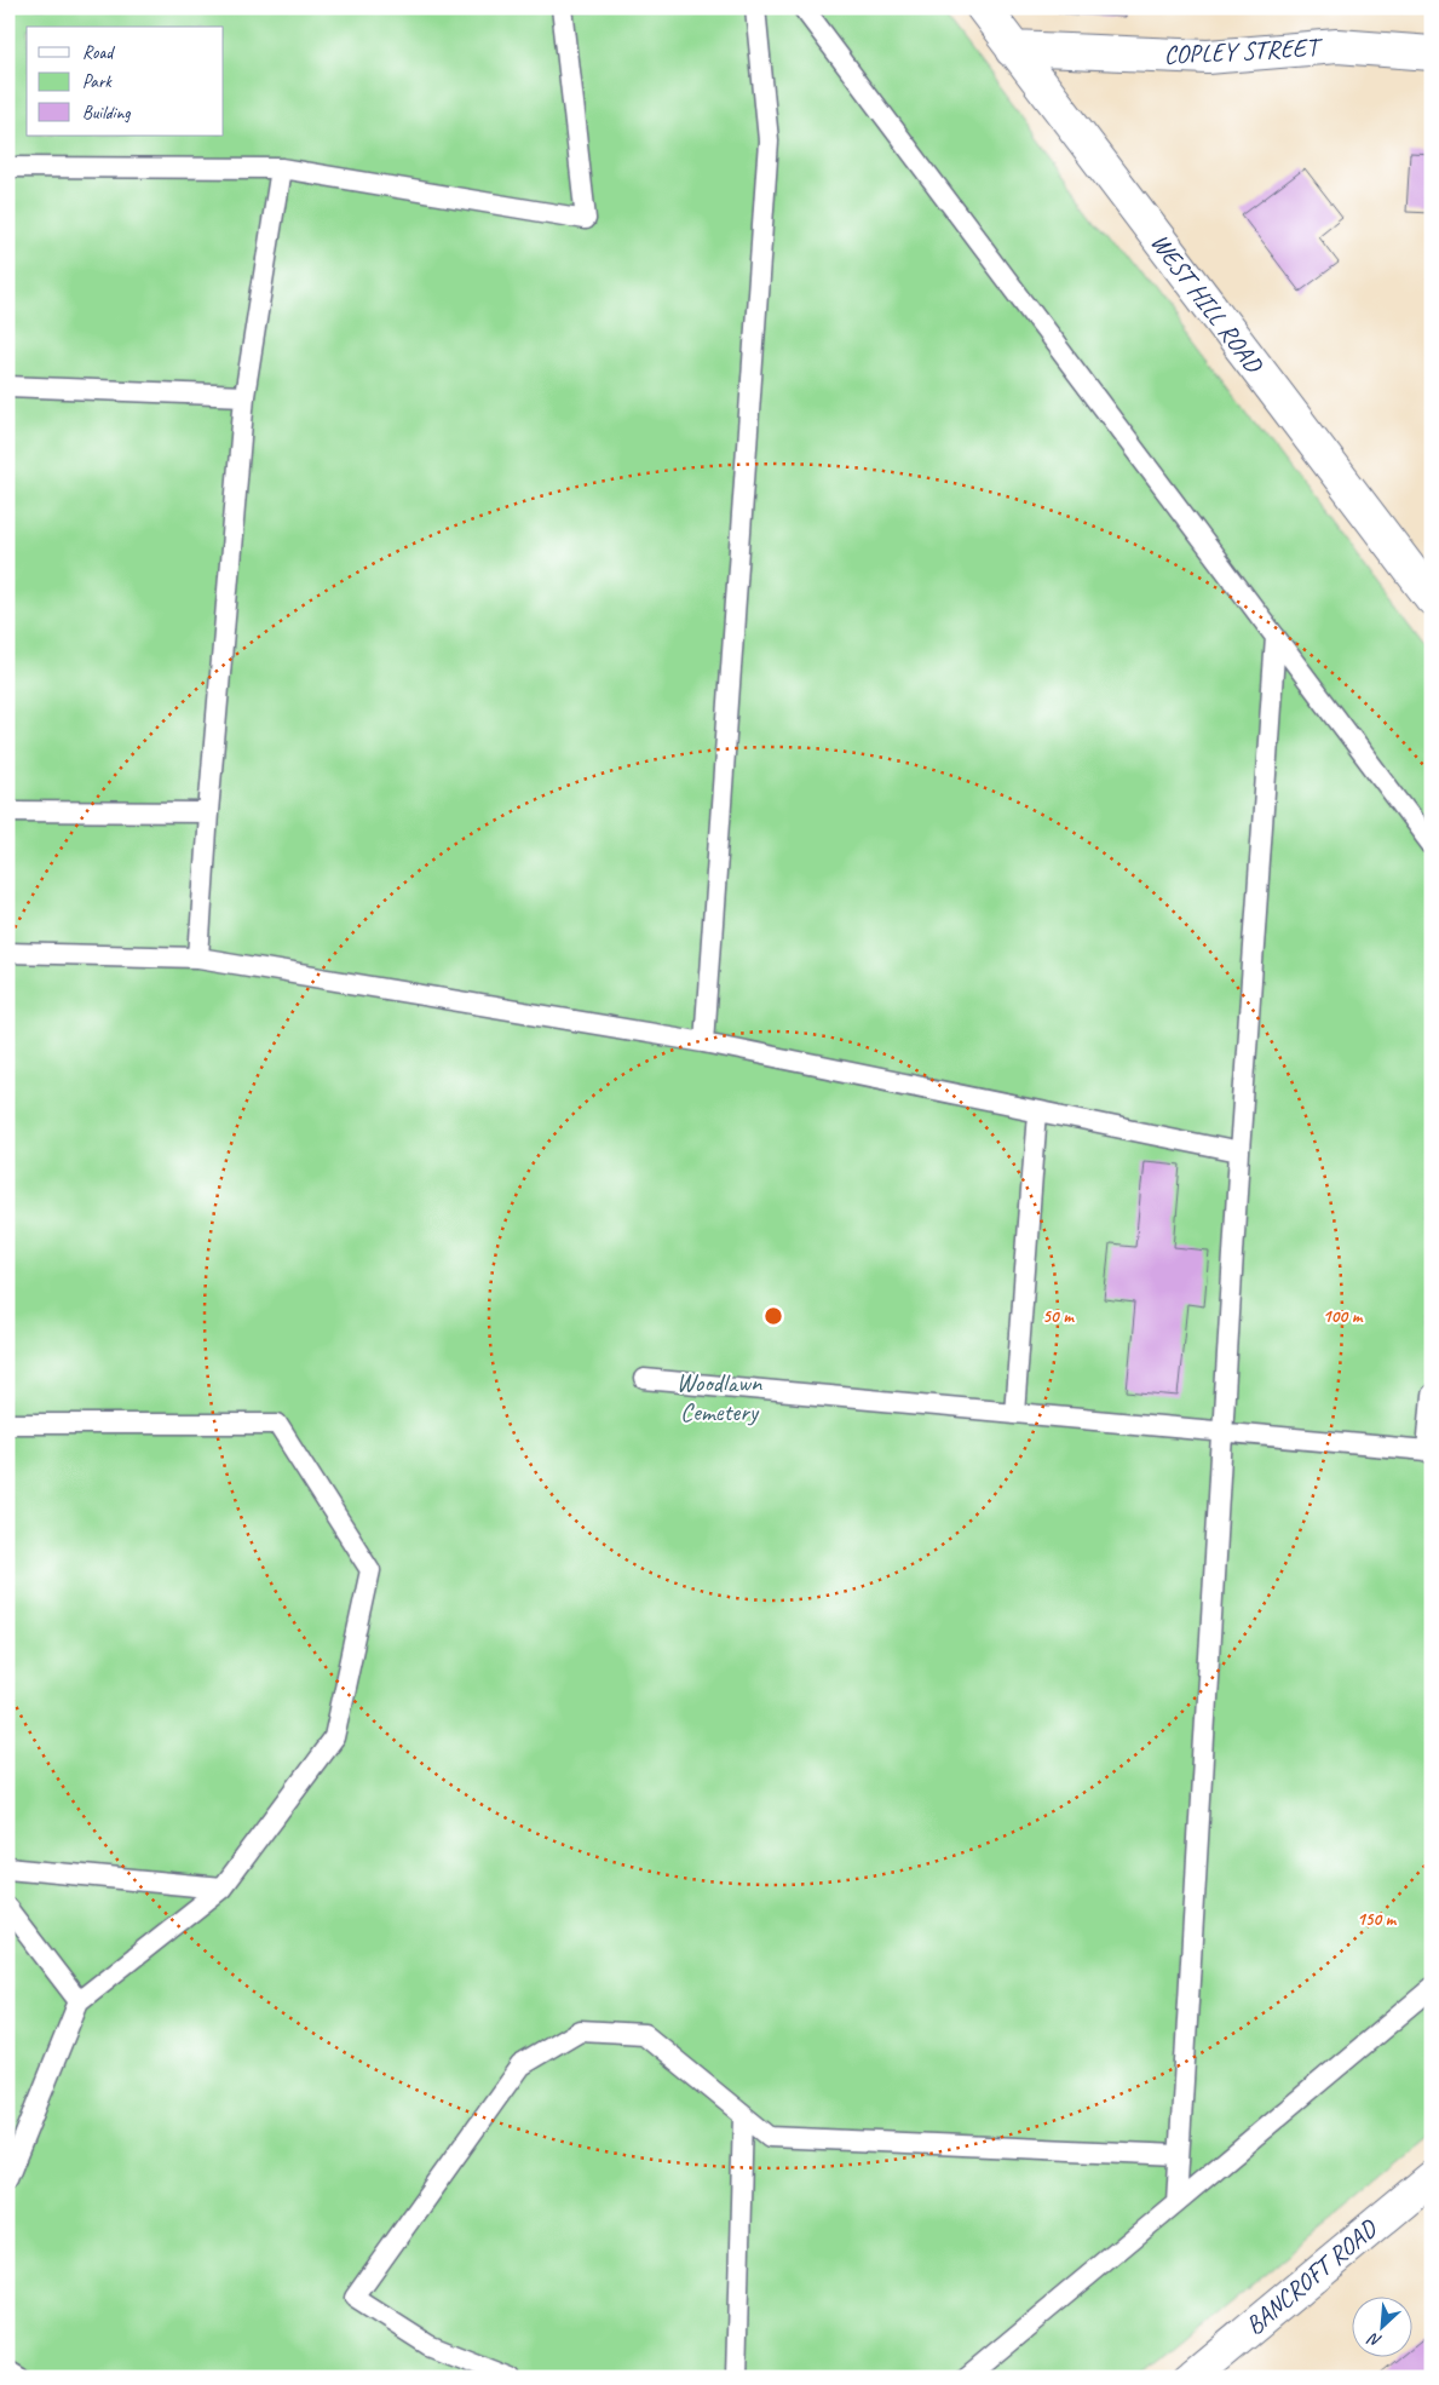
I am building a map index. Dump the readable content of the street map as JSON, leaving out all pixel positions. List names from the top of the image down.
{
  "streets": {
    "street": ["COPLEY STREET", "WEST HILL ROAD", "BANCROFT ROAD"]
  },
  "crossings": [
    ["COPLEY STREET", "WEST HILL ROAD"]
  ],
  "parks": ["Woodlawn Cemetery"],
  "legend": ["Road", "Park", "Building"],
  "north": "bottom left",
  "rings": ["50 m", "100 m", "150 m"]
}
